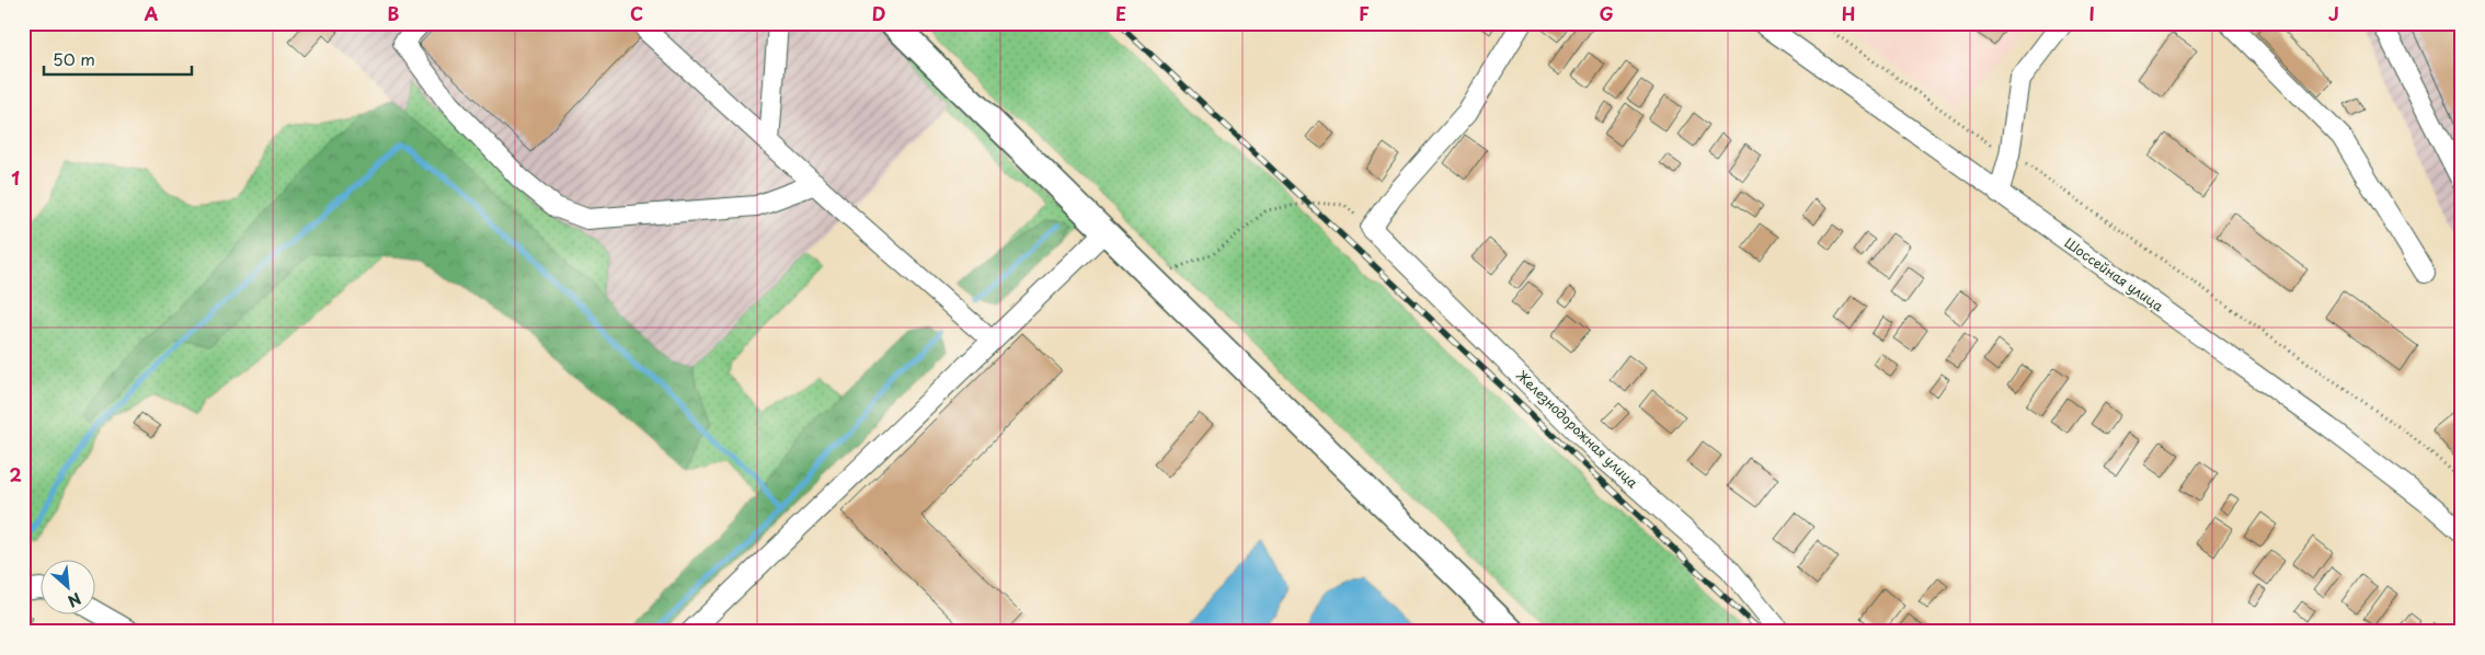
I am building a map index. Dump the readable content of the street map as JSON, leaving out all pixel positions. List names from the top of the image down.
{
  "streets": {
    "street": ["Шоссейная улица", "Железнодорожная улица"]
  },
  "scale_bar": "50 m",
  "north": "bottom right",
  "grid": {
    "columns": [
      "A",
      "B",
      "C",
      "D",
      "E",
      "F",
      "G",
      "H",
      "I",
      "J"
    ],
    "rows": ["1", "2"]
  }
}
